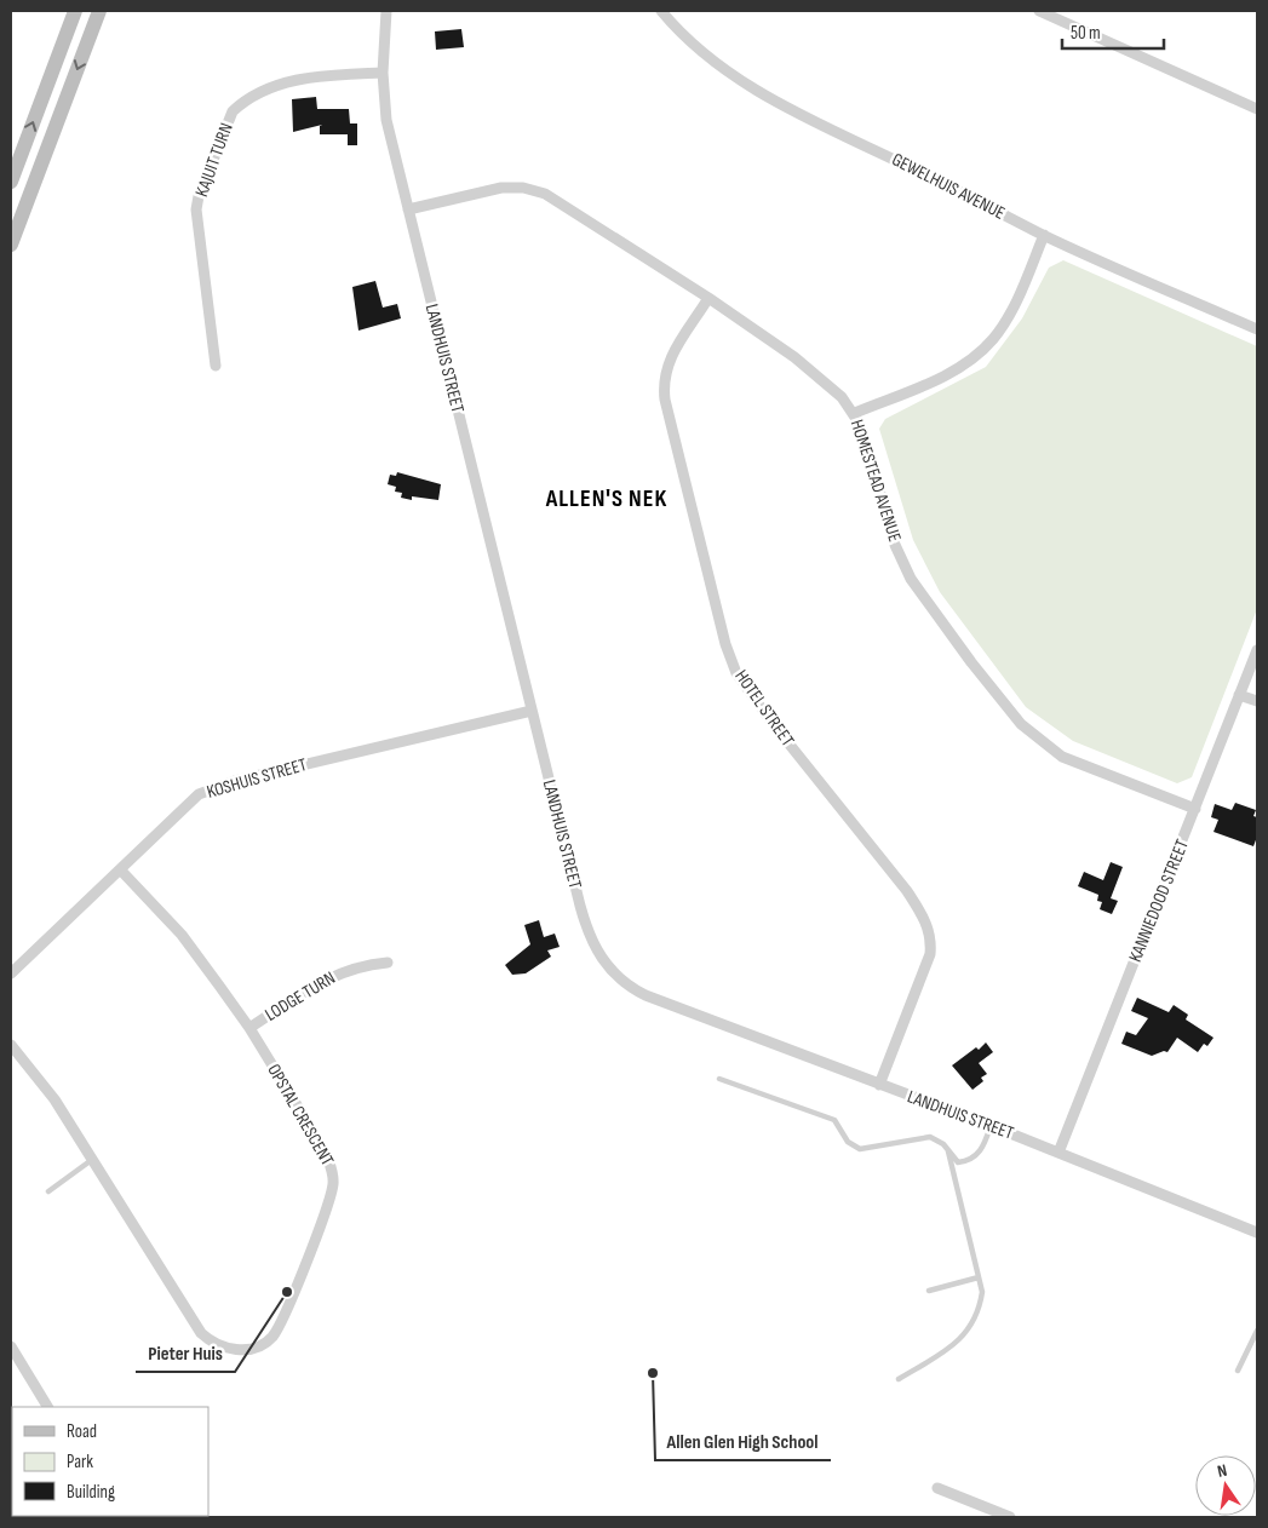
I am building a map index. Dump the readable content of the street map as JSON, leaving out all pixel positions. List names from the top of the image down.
{
  "streets": {
    "street": [
      "KAJUIT TURN",
      "GEWELHUIS AVENUE",
      "LANDHUIS STREET",
      "HOMESTEAD AVENUE",
      "HOTEL STREET",
      "KOSHUIS STREET",
      "KANNIEDOOD STREET",
      "LODGE TURN",
      "OPSTAL CRESCENT"
    ]
  },
  "crossings": [
    ["KAJUIT TURN", "LANDHUIS STREET"],
    ["LANDHUIS STREET", "HOMESTEAD AVENUE"],
    ["LANDHUIS STREET", "HOTEL STREET"],
    ["LANDHUIS STREET", "KOSHUIS STREET"],
    ["LANDHUIS STREET", "KANNIEDOOD STREET"],
    ["HOMESTEAD AVENUE", "HOTEL STREET"],
    ["HOMESTEAD AVENUE", "KANNIEDOOD STREET"],
    ["KOSHUIS STREET", "OPSTAL CRESCENT"],
    ["LODGE TURN", "OPSTAL CRESCENT"]
  ],
  "districts": ["ALLEN'S NEK"],
  "places": ["Pieter Huis", "Allen Glen High School"],
  "legend": ["Road", "Park", "Building"],
  "scale_bar": "50 m",
  "north": "top"
}
